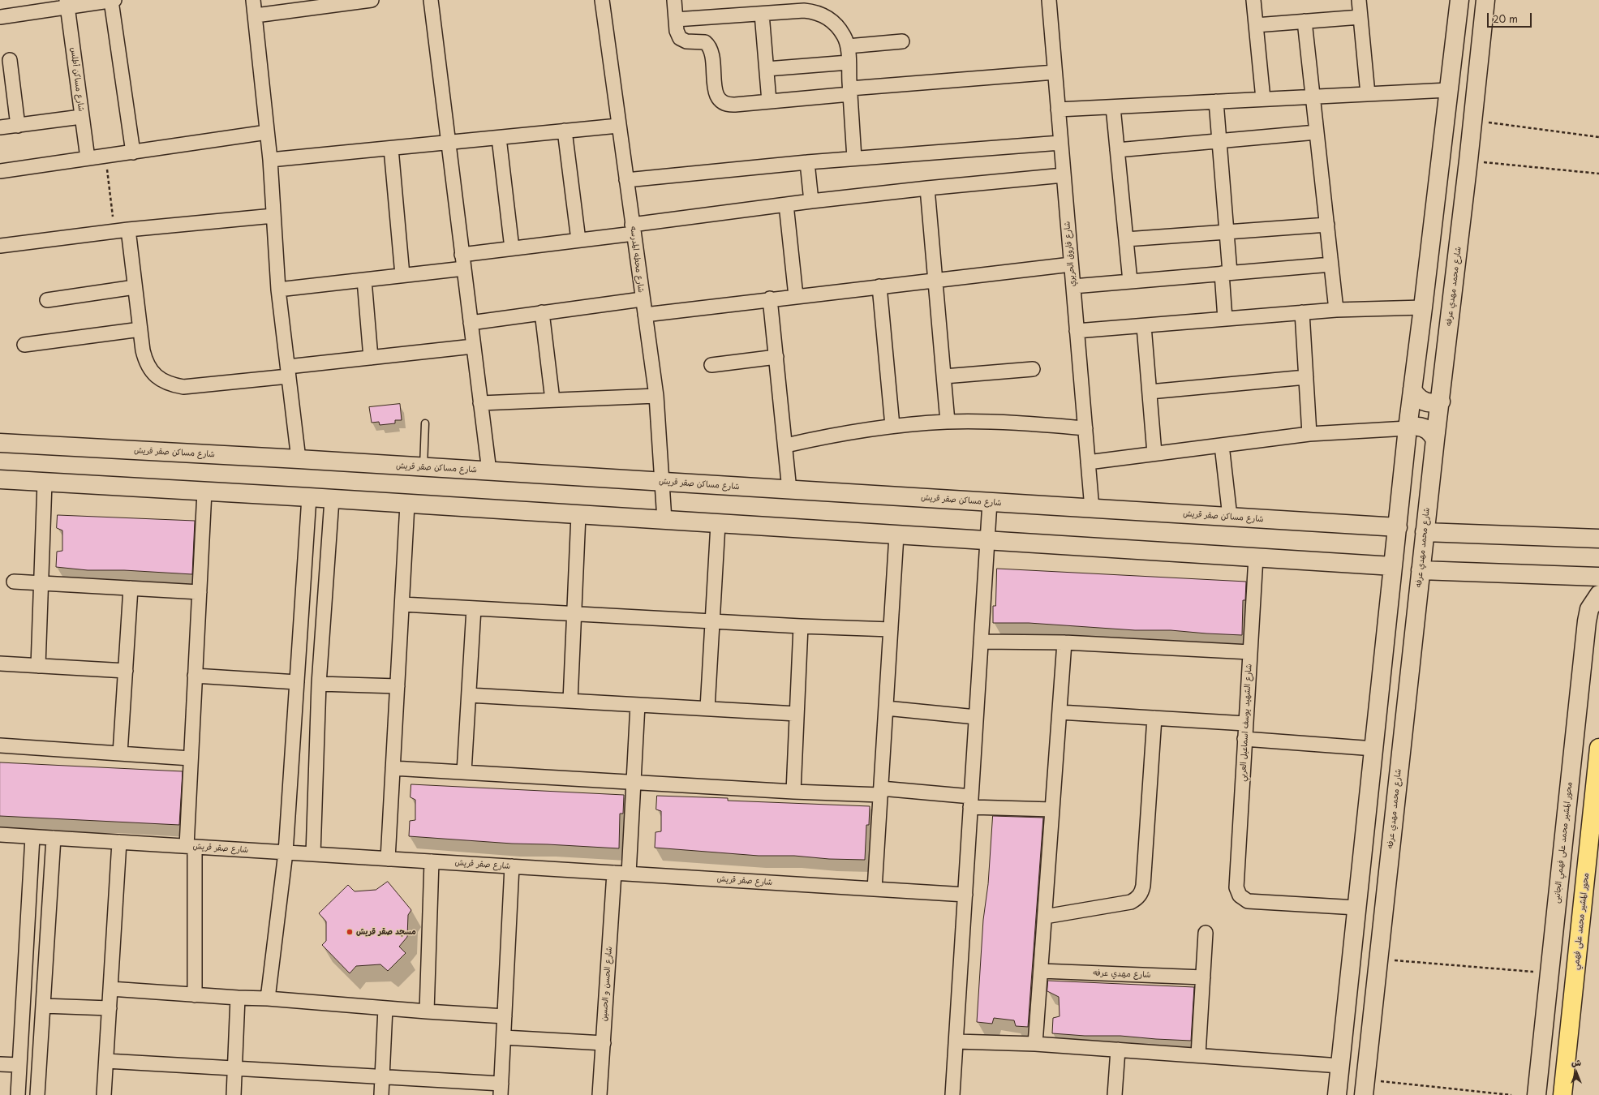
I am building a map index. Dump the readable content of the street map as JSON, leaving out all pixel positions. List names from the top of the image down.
{
  "streets": {
    "main road": ["محور المشير محمد على فهمي"],
    "street": [
      "شارع مساكن أطلس",
      "شارع فاروق الحريري",
      "شارع محطه المدرسه",
      "شارع محمد مهدي عرفه",
      "شارع مساكن صقر قريش",
      "شارع الشهيد يوسف اسماعيل العربي",
      "محور المشير محمد على فهمي الجانبى",
      "شارع صقر قريش",
      "شارع مهدي عرفه",
      "شارع الحسن و الحسين"
    ]
  },
  "crossings": [
    ["شارع فاروق الحريري", "شارع مساكن صقر قريش"],
    ["شارع محطه المدرسه", "شارع مساكن صقر قريش"],
    ["شارع صقر قريش", "شارع الحسن و الحسين"]
  ],
  "places": ["مسجد صقر قريش"],
  "scale_bar": "20 m",
  "north": "top"
}
